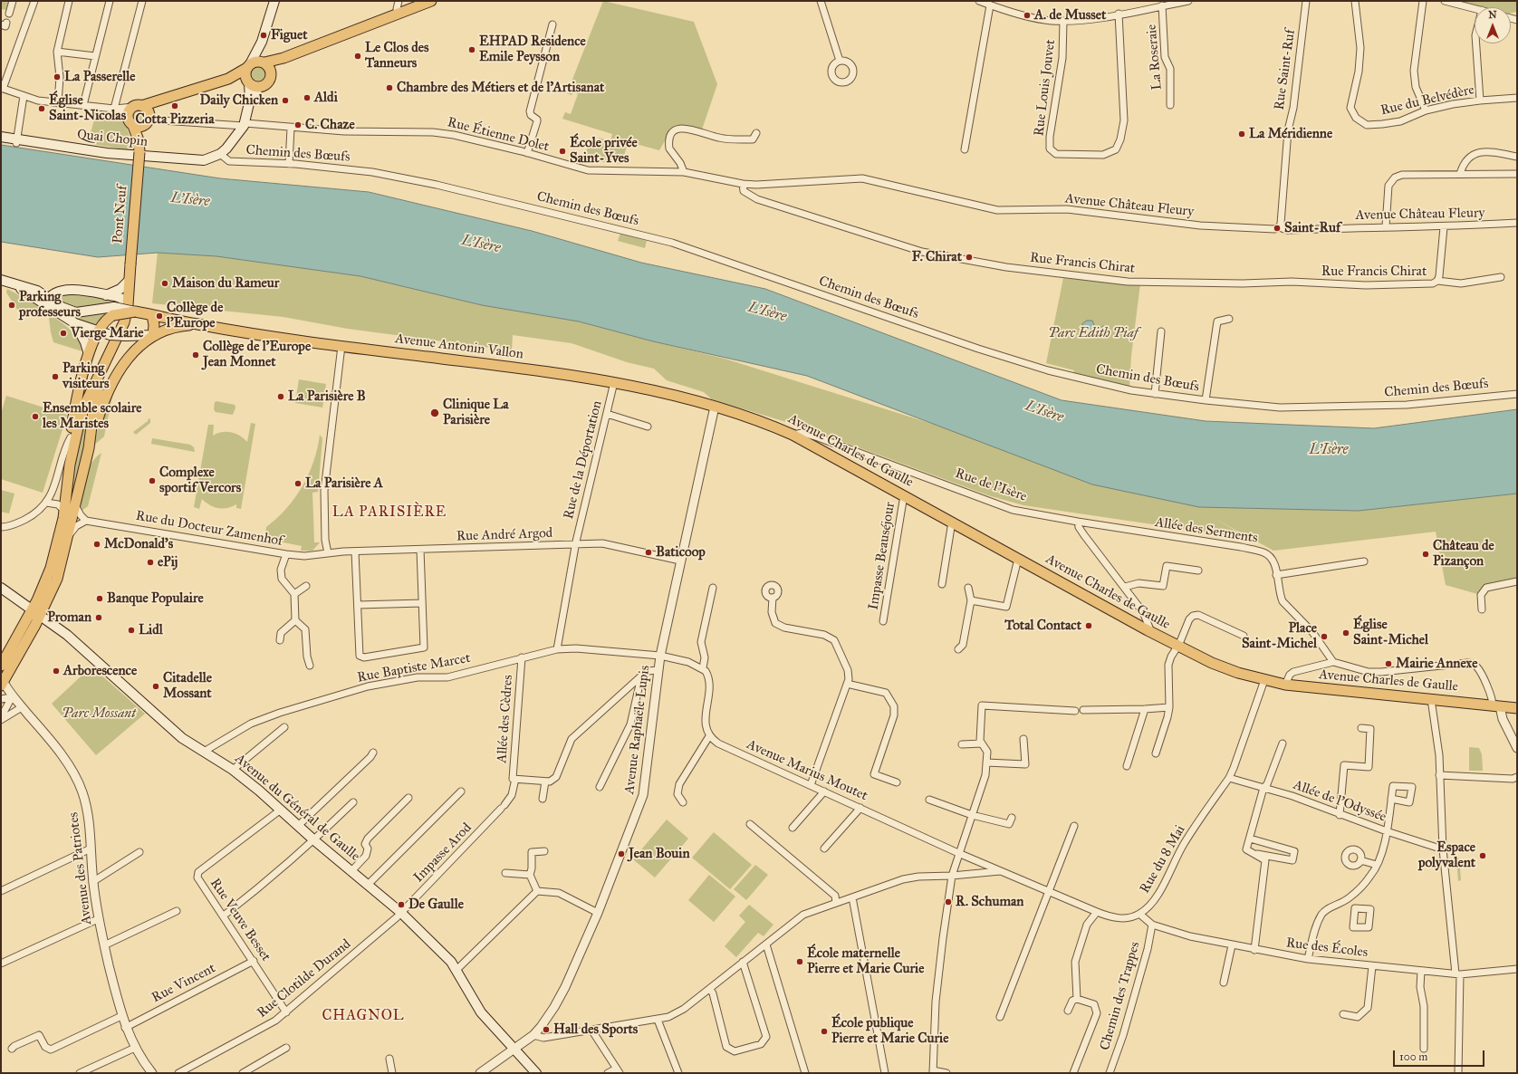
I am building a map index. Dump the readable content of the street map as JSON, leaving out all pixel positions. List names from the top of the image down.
{
  "streets": {
    "main road": [
      "Quai Chopin",
      "Pont Neuf",
      "Avenue Antonin Vallon",
      "Avenue Charles de Gaulle",
      "Avenue du Général de Gaulle"
    ],
    "street": [
      "La Roseraie",
      "Rue Saint-Ruf",
      "Rue Louis Jouvet",
      "Rue du Belvédère",
      "Rue Étienne Dolet",
      "Chemin des Bœufs",
      "Avenue Château Fleury",
      "Rue Francis Chirat",
      "Rue de la Déportation",
      "Rue de l'Isère",
      "Rue du Docteur Zamenhof",
      "Allée des Serments",
      "Rue André Argod",
      "Impasse Beauséjour",
      "Rue Baptiste Marcet",
      "Allée des Cèdres",
      "Avenue Raphaële Lupis",
      "Avenue Marius Moutet",
      "Allée de l'Odyssée",
      "Impasse Arod",
      "Rue du 8 Mai",
      "Avenue des Patriotes",
      "Rue Veuve Besset",
      "Rue des Écoles",
      "Rue Clotilde Durand",
      "Rue Vincent",
      "Chemin des Trappes"
    ]
  },
  "crossings": [
    ["Rue Saint-Ruf", "Avenue Château Fleury"],
    ["Rue Étienne Dolet", "Avenue Château Fleury"],
    ["Rue Étienne Dolet", "Pont Neuf"],
    ["Rue Étienne Dolet", "Rue Francis Chirat"],
    ["Quai Chopin", "Chemin des Bœufs"],
    ["Avenue Château Fleury", "Rue Francis Chirat"],
    ["Avenue Antonin Vallon", "Avenue Charles de Gaulle"],
    ["Avenue Antonin Vallon", "Rue de la Déportation"],
    ["Avenue Antonin Vallon", "Avenue Raphaële Lupis"],
    ["Avenue Charles de Gaulle", "Rue de l'Isère"],
    ["Avenue Charles de Gaulle", "Impasse Beauséjour"],
    ["Avenue Charles de Gaulle", "Avenue Raphaële Lupis"],
    ["Avenue Charles de Gaulle", "Rue du 8 Mai"],
    ["Rue de la Déportation", "Rue André Argod"],
    ["Rue de la Déportation", "Rue Baptiste Marcet"],
    ["Rue de l'Isère", "Allée des Serments"],
    ["Rue du Docteur Zamenhof", "Rue André Argod"],
    ["Rue André Argod", "Avenue Raphaële Lupis"],
    ["Rue Baptiste Marcet", "Allée des Cèdres"],
    ["Rue Baptiste Marcet", "Avenue Raphaële Lupis"],
    ["Rue Baptiste Marcet", "Avenue du Général de Gaulle"],
    ["Allée des Cèdres", "Impasse Arod"],
    ["Avenue Raphaële Lupis", "Avenue du Général de Gaulle"],
    ["Avenue Marius Moutet", "Rue du 8 Mai"],
    ["Allée de l'Odyssée", "Rue du 8 Mai"],
    ["Avenue du Général de Gaulle", "Impasse Arod"],
    ["Avenue du Général de Gaulle", "Rue Veuve Besset"],
    ["Avenue du Général de Gaulle", "Rue Clotilde Durand"],
    ["Impasse Arod", "Rue Clotilde Durand"],
    ["Rue du 8 Mai", "Rue des Écoles"],
    ["Avenue des Patriotes", "Rue Vincent"],
    ["Rue Veuve Besset", "Rue Clotilde Durand"],
    ["Rue Veuve Besset", "Rue Vincent"],
    ["Rue des Écoles", "Chemin des Trappes"]
  ],
  "districts": ["LA PARISIÈRE", "CHAGNOL"],
  "water": ["L'Isère"],
  "parks": ["Parc Edith Piaf", "Parc Mossant"],
  "places": [
    "A. de Musset",
    "Figuet",
    "EHPAD Residence Emile Peysson",
    "Le Clos des Tanneurs",
    "La Passerelle",
    "Chambre des Métiers et de l'Artisanat",
    "Aldi",
    "Daily Chicken",
    "Cotta Pizzeria",
    "Église Saint-Nicolas",
    "C. Chaze",
    "La Méridienne",
    "École privée Saint-Yves",
    "Saint-Ruf",
    "F. Chirat",
    "Maison du Rameur",
    "Parking professeurs",
    "Collège de l'Europe",
    "Vierge Marie",
    "Collège de l'Europe Jean Monnet",
    "Parking visiteurs",
    "La Parisière B",
    "Clinique La Parisière",
    "Ensemble scolaire les Maristes",
    "Complexe sportif Vercors",
    "La Parisière A",
    "McDonald's",
    "Baticoop",
    "Château de Pizançon",
    "ePij",
    "Banque Populaire",
    "Proman",
    "Total Contact",
    "Lidl",
    "Église Saint-Michel",
    "Place Saint-Michel",
    "Mairie Annexe",
    "Arborescence",
    "Citadelle Mossant",
    "Jean Bouin",
    "Espace polyvalent",
    "R. Schuman",
    "De Gaulle",
    "École maternelle Pierre et Marie Curie",
    "Hall des Sports",
    "École publique Pierre et Marie Curie"
  ],
  "scale_bar": "100 m",
  "north": "top"
}
